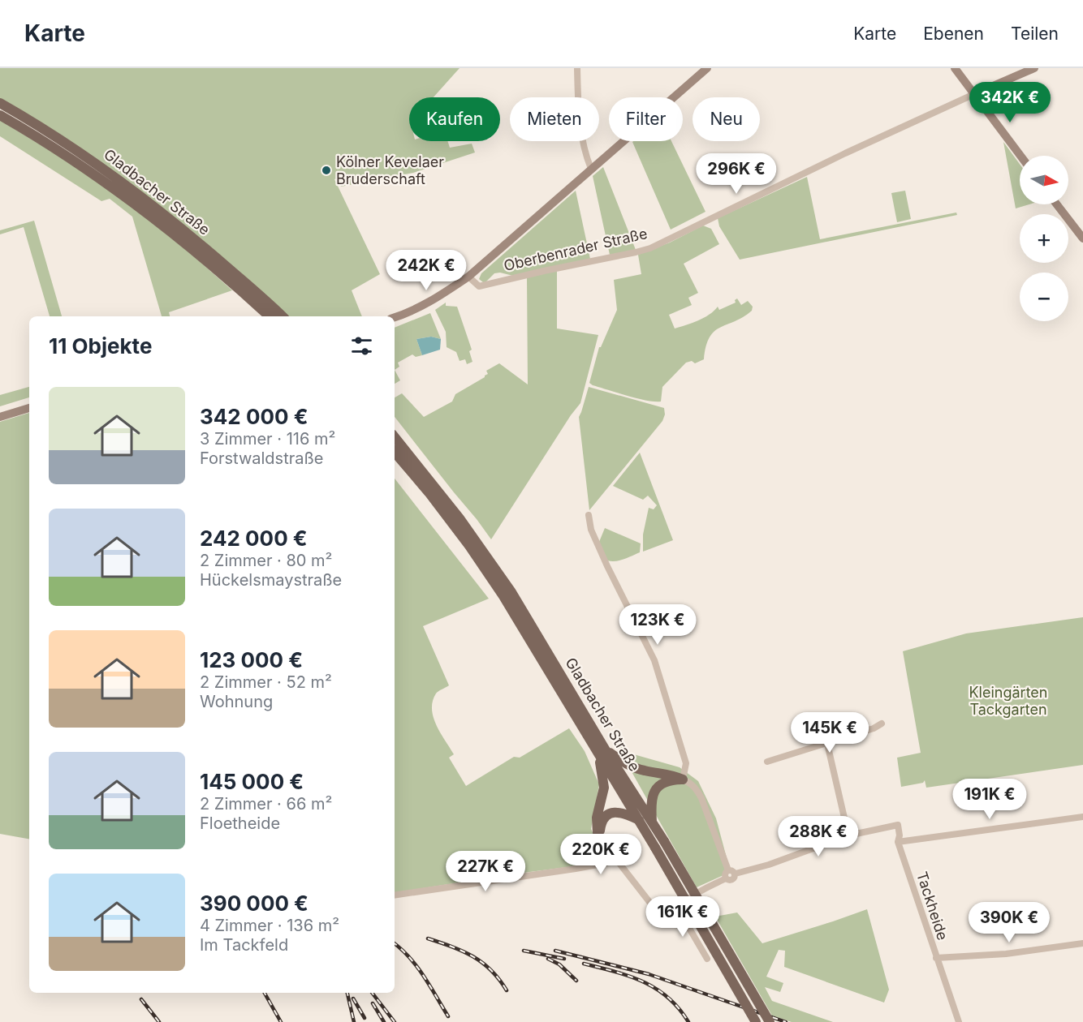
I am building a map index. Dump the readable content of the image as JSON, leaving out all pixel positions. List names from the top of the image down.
{
  "streets": {
    "main road": ["Gladbacher Straße", "Oberbenrader Straße"],
    "street": ["Tackheide"]
  },
  "parks": ["Kleingärten Tackgarten"],
  "places": ["Kölner Kevelaer Bruderschaft"],
  "north": "right",
  "page": {
    "header": "Karte",
    "nav": ["Karte", "Ebenen", "Teilen"],
    "price": [
      "342K €",
      "296K €",
      "242K €",
      "123K €",
      "145K €",
      "191K €",
      "288K €",
      "220K €",
      "227K €",
      "161K €",
      "390K €"
    ],
    "chip": [
      "Kaufen",
      "Mieten",
      "Filter",
      "Neu"
    ],
    "map_buttons": ["+", "−"],
    "heading": "11 Objekte",
    "list": [
      {
        "name": "342 000 €",
        "note": "3 Zimmer · 116 m² · Forstwaldstraße"
      },
      {
        "name": "242 000 €",
        "note": "2 Zimmer · 80 m² · Hückelsmaystraße"
      },
      {
        "name": "123 000 €",
        "note": "2 Zimmer · 52 m² · Wohnung"
      },
      {
        "name": "145 000 €",
        "note": "2 Zimmer · 66 m² · Floetheide"
      },
      {
        "name": "390 000 €",
        "note": "4 Zimmer · 136 m² · Im Tackfeld"
      }
    ]
  }
}
